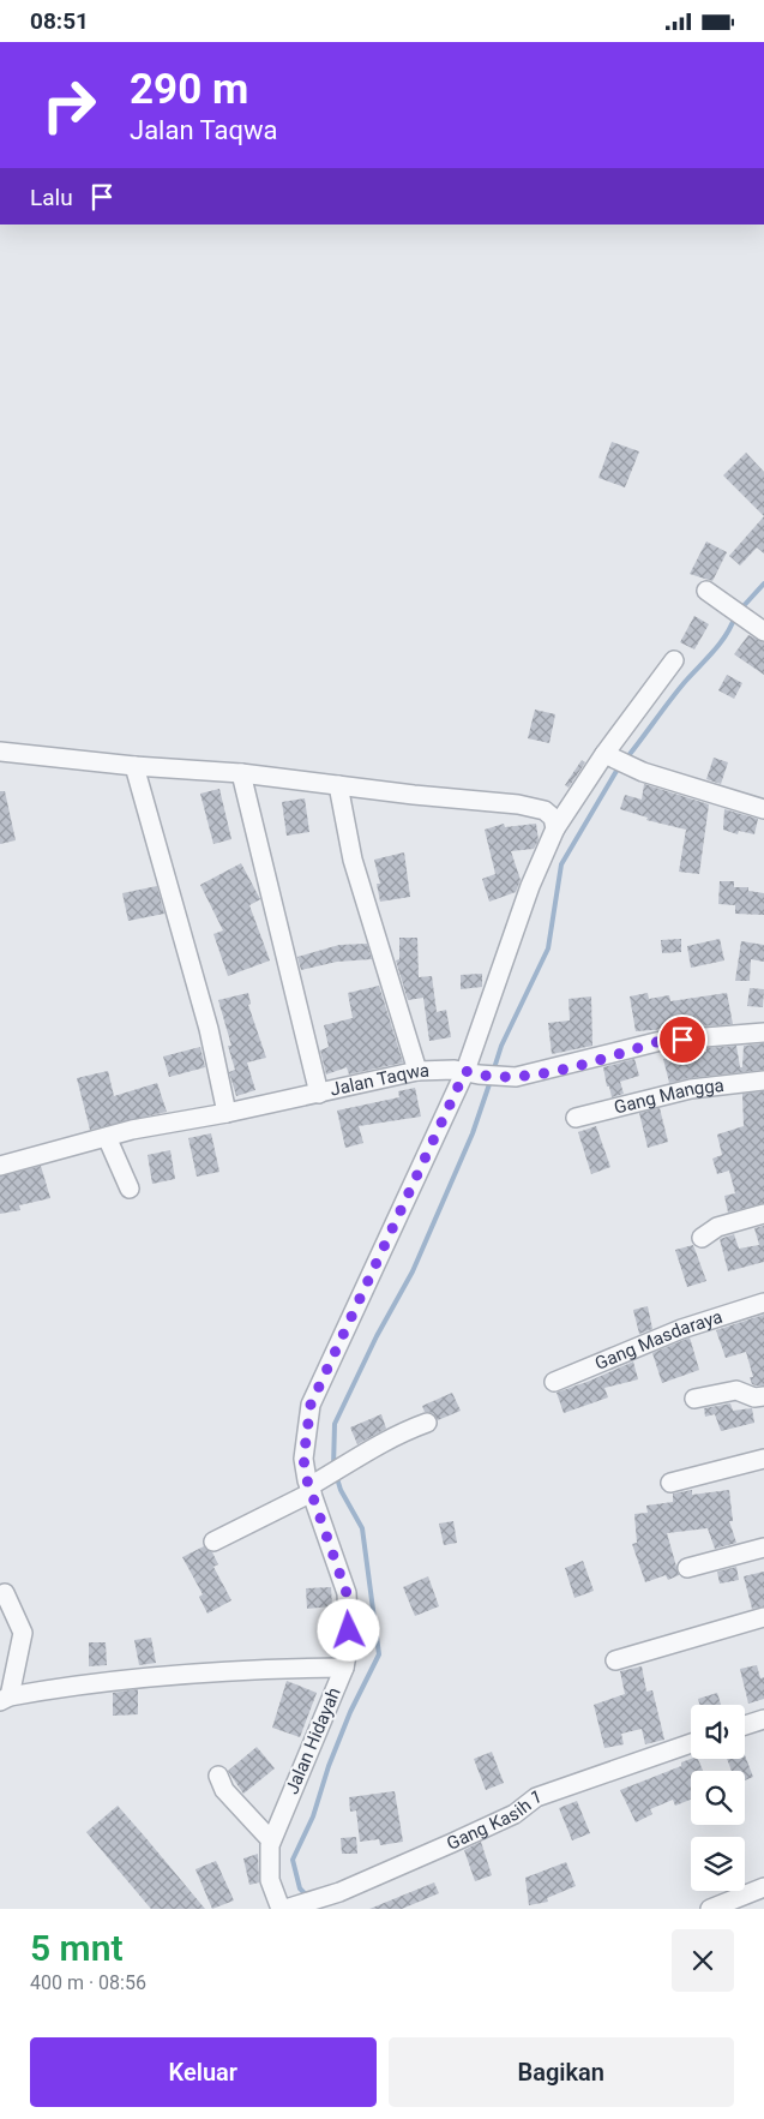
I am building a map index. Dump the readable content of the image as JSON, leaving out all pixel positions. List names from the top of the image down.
{
  "streets": {
    "street": [
      "Jalan Taqwa",
      "Gang Mangga",
      "Gang Masdaraya",
      "Jalan Hidayah",
      "Gang Kasih 1"
    ]
  },
  "crossings": [
    ["Jalan Taqwa", "Jalan Hidayah"],
    ["Jalan Hidayah", "Gang Kasih 1"]
  ],
  "page": {
    "status": "08:51",
    "turn": ["290 m", "Jalan Taqwa"],
    "then": "Lalu",
    "heading": ["5 mnt", "400 m · 08:56"],
    "buttons": ["Keluar", "Bagikan"]
  }
}
